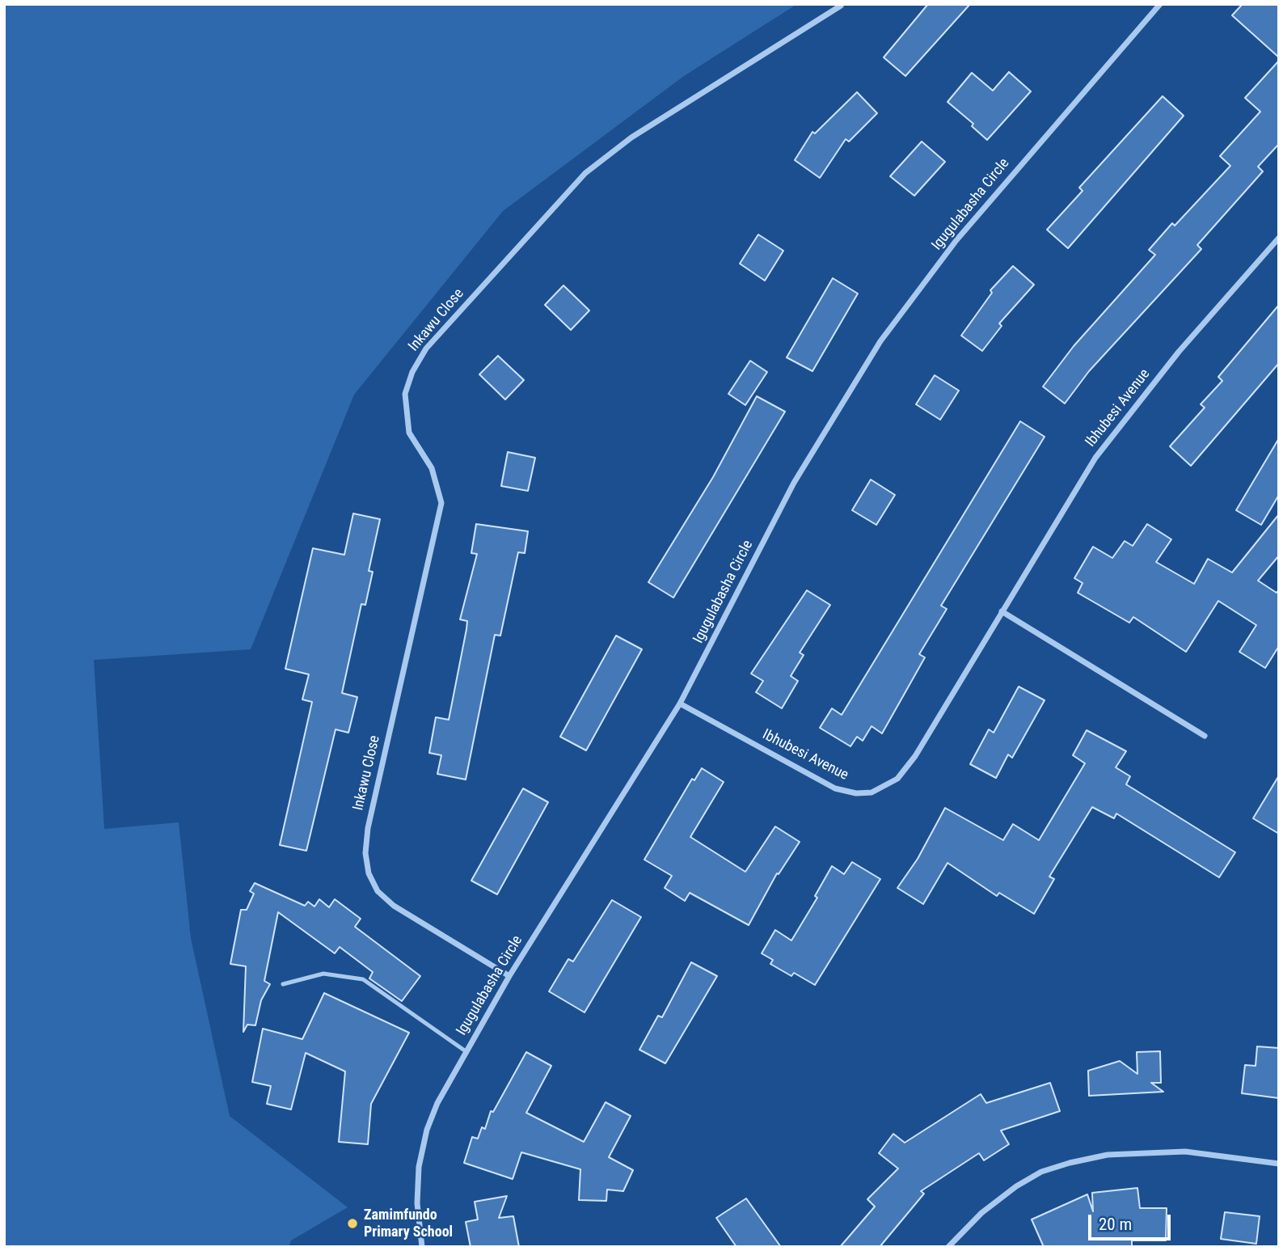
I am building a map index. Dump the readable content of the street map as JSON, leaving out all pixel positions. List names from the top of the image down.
{
  "streets": {
    "street": ["Igugulabasha Circle", "Inkawu Close", "Ibhubesi Avenue"]
  },
  "crossings": [
    ["Igugulabasha Circle", "Inkawu Close"],
    ["Igugulabasha Circle", "Ibhubesi Avenue"]
  ],
  "places": ["Zamimfundo Primary School"],
  "scale_bar": "20 m"
}
